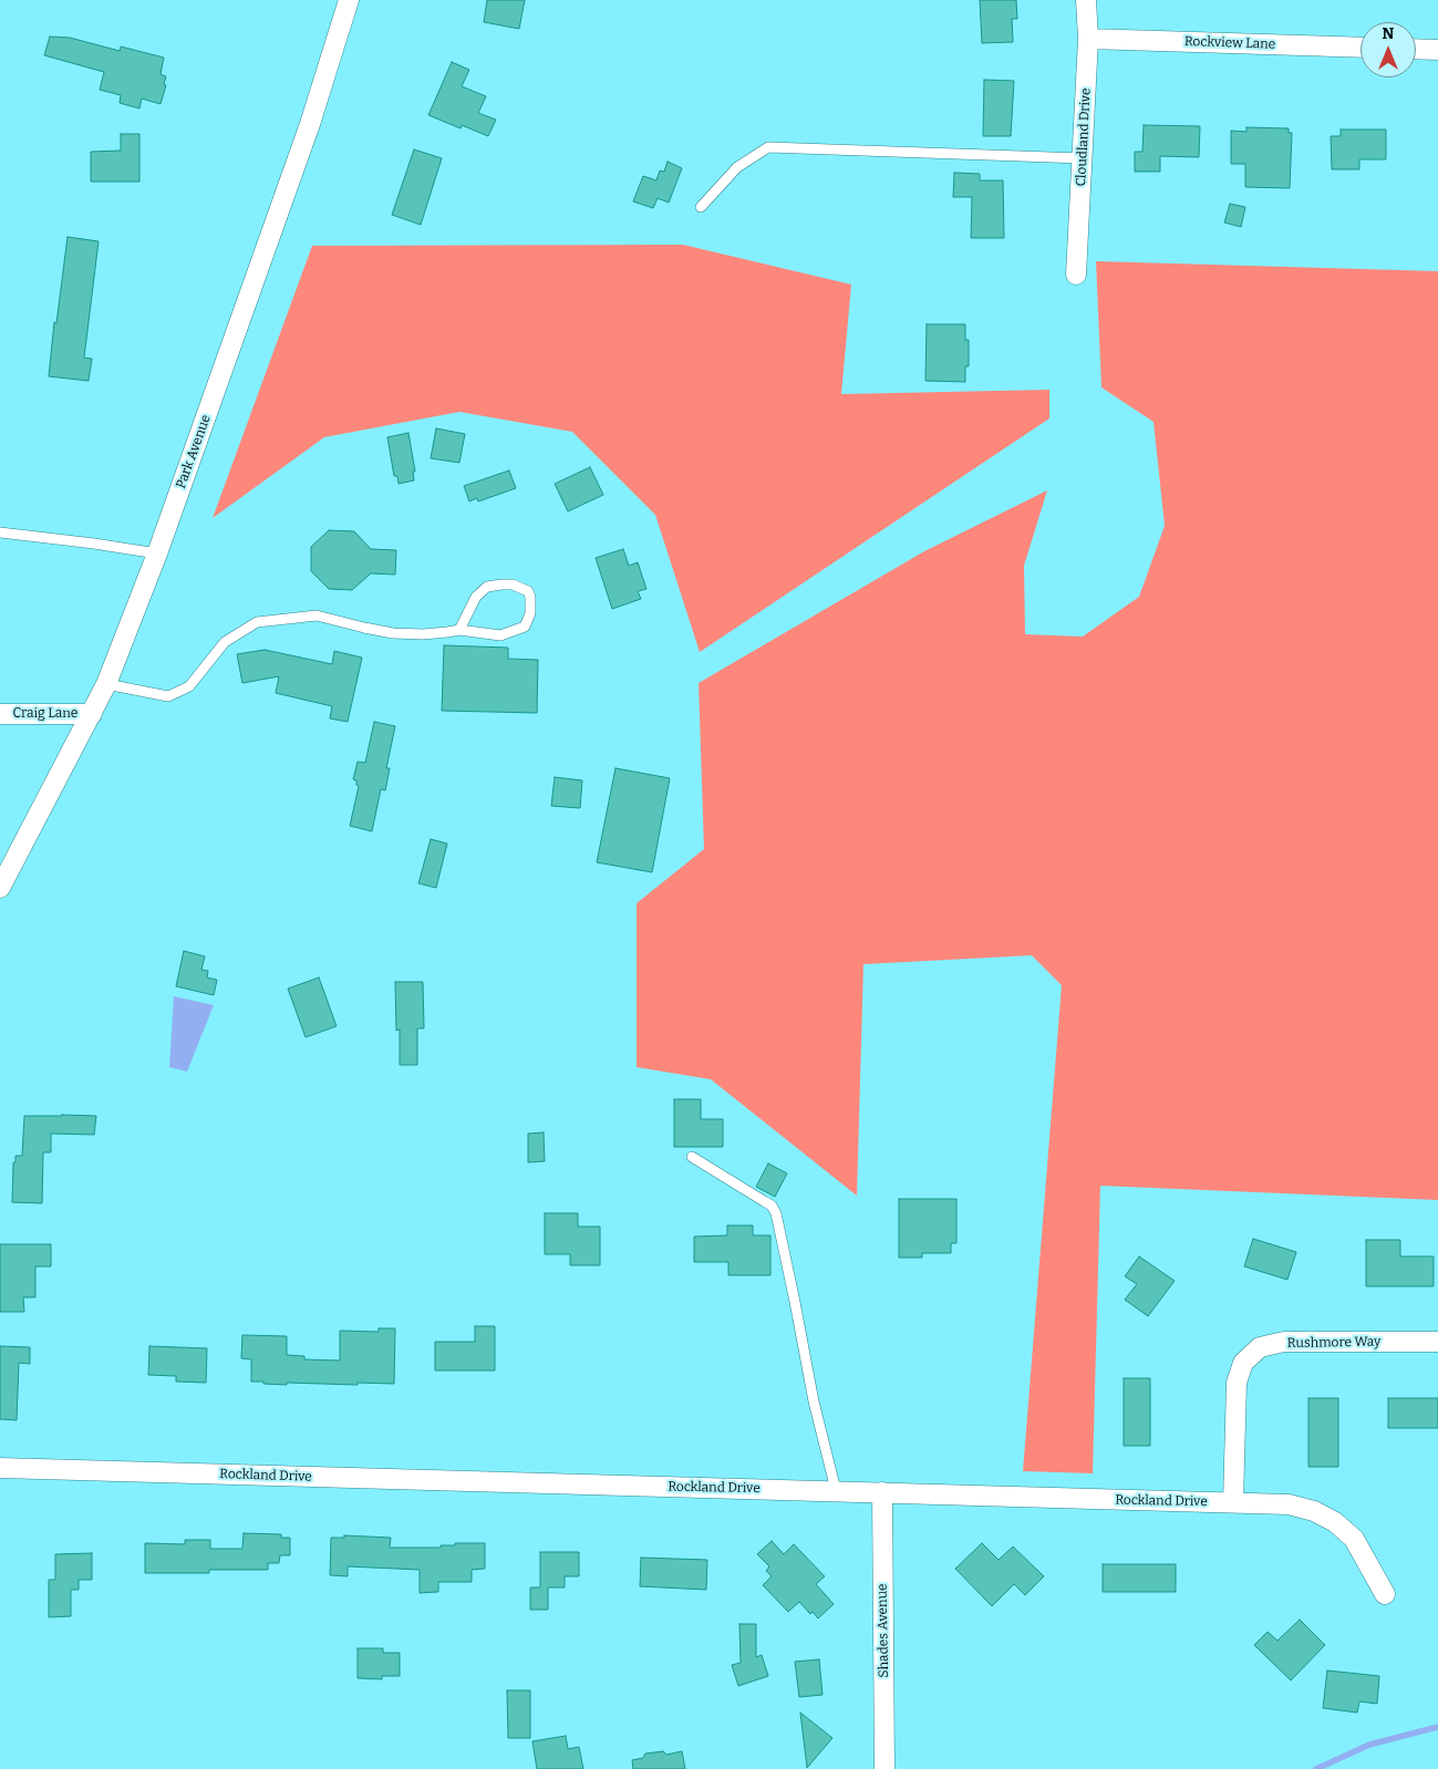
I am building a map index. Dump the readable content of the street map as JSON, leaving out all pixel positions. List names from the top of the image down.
{
  "streets": {
    "street": [
      "Rockview Lane",
      "Cloudland Drive",
      "Park Avenue",
      "Craig Lane",
      "Rushmore Way",
      "Rockland Drive",
      "Shades Avenue"
    ]
  },
  "crossings": [
    ["Rockview Lane", "Cloudland Drive"],
    ["Park Avenue", "Craig Lane"],
    ["Rushmore Way", "Rockland Drive"],
    ["Rockland Drive", "Shades Avenue"]
  ],
  "north": "top"
}
